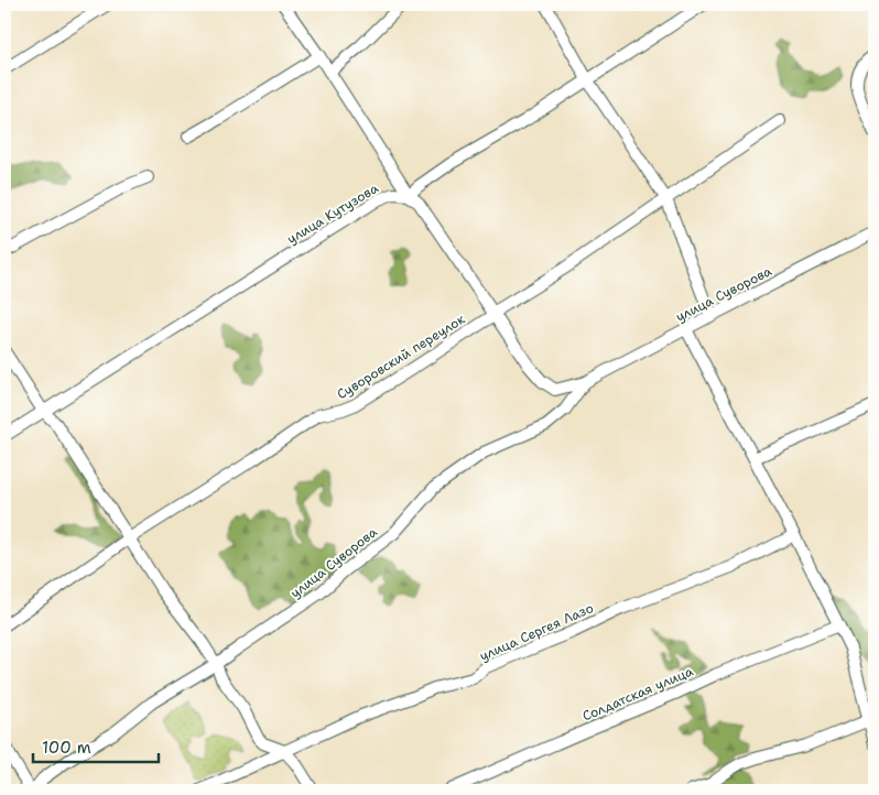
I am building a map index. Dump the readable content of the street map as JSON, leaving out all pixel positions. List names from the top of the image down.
{
  "streets": {
    "street": [
      "улица Кутузова",
      "улица Суворова",
      "Суворовский переулок",
      "улица Сергея Лазо",
      "Солдатская улица"
    ]
  },
  "crossings": [
    ["улица Суворова", "Суворовский переулок"]
  ],
  "scale_bar": "100 m"
}
